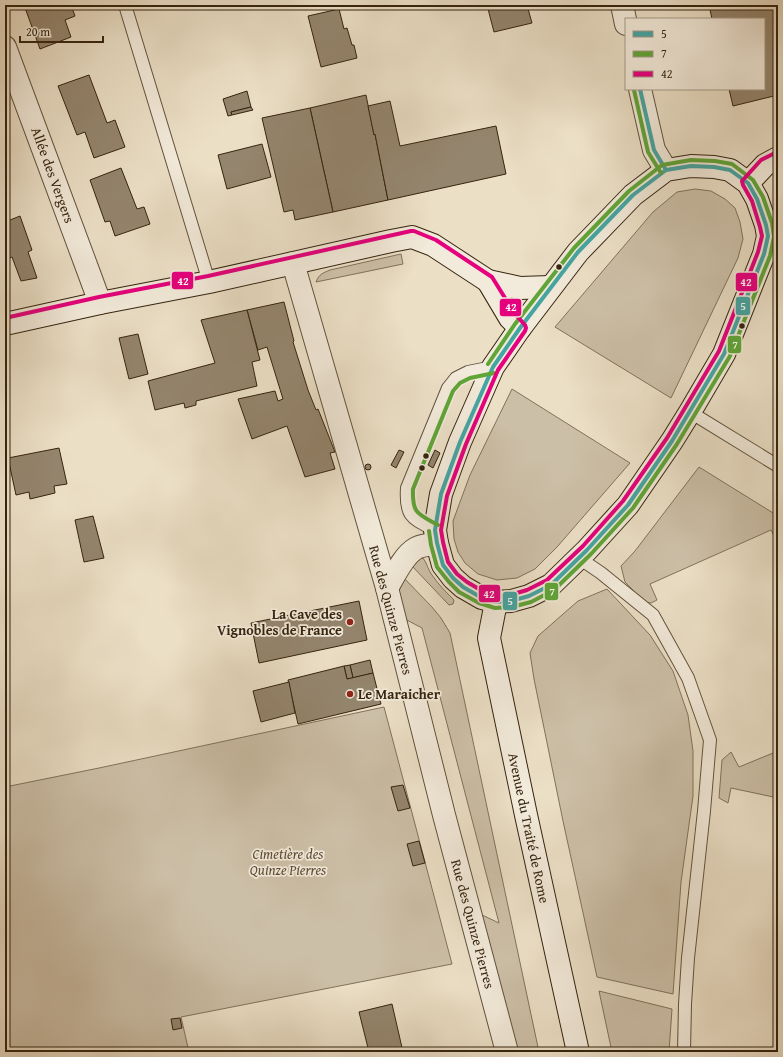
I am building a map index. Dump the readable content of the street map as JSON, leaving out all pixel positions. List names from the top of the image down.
{
  "streets": {
    "main road": ["Allée des Vergers", "Rue des Quinze Pierres", "Avenue du Traité de Rome"]
  },
  "parks": ["Cimetière des Quinze Pierres"],
  "places": ["La Cave des Vignobles de France", "Le Maraicher"],
  "lines": ["transit line 5", "transit line 7", "transit line 42"],
  "legend": ["5", "7", "42"],
  "scale_bar": "20 m"
}
